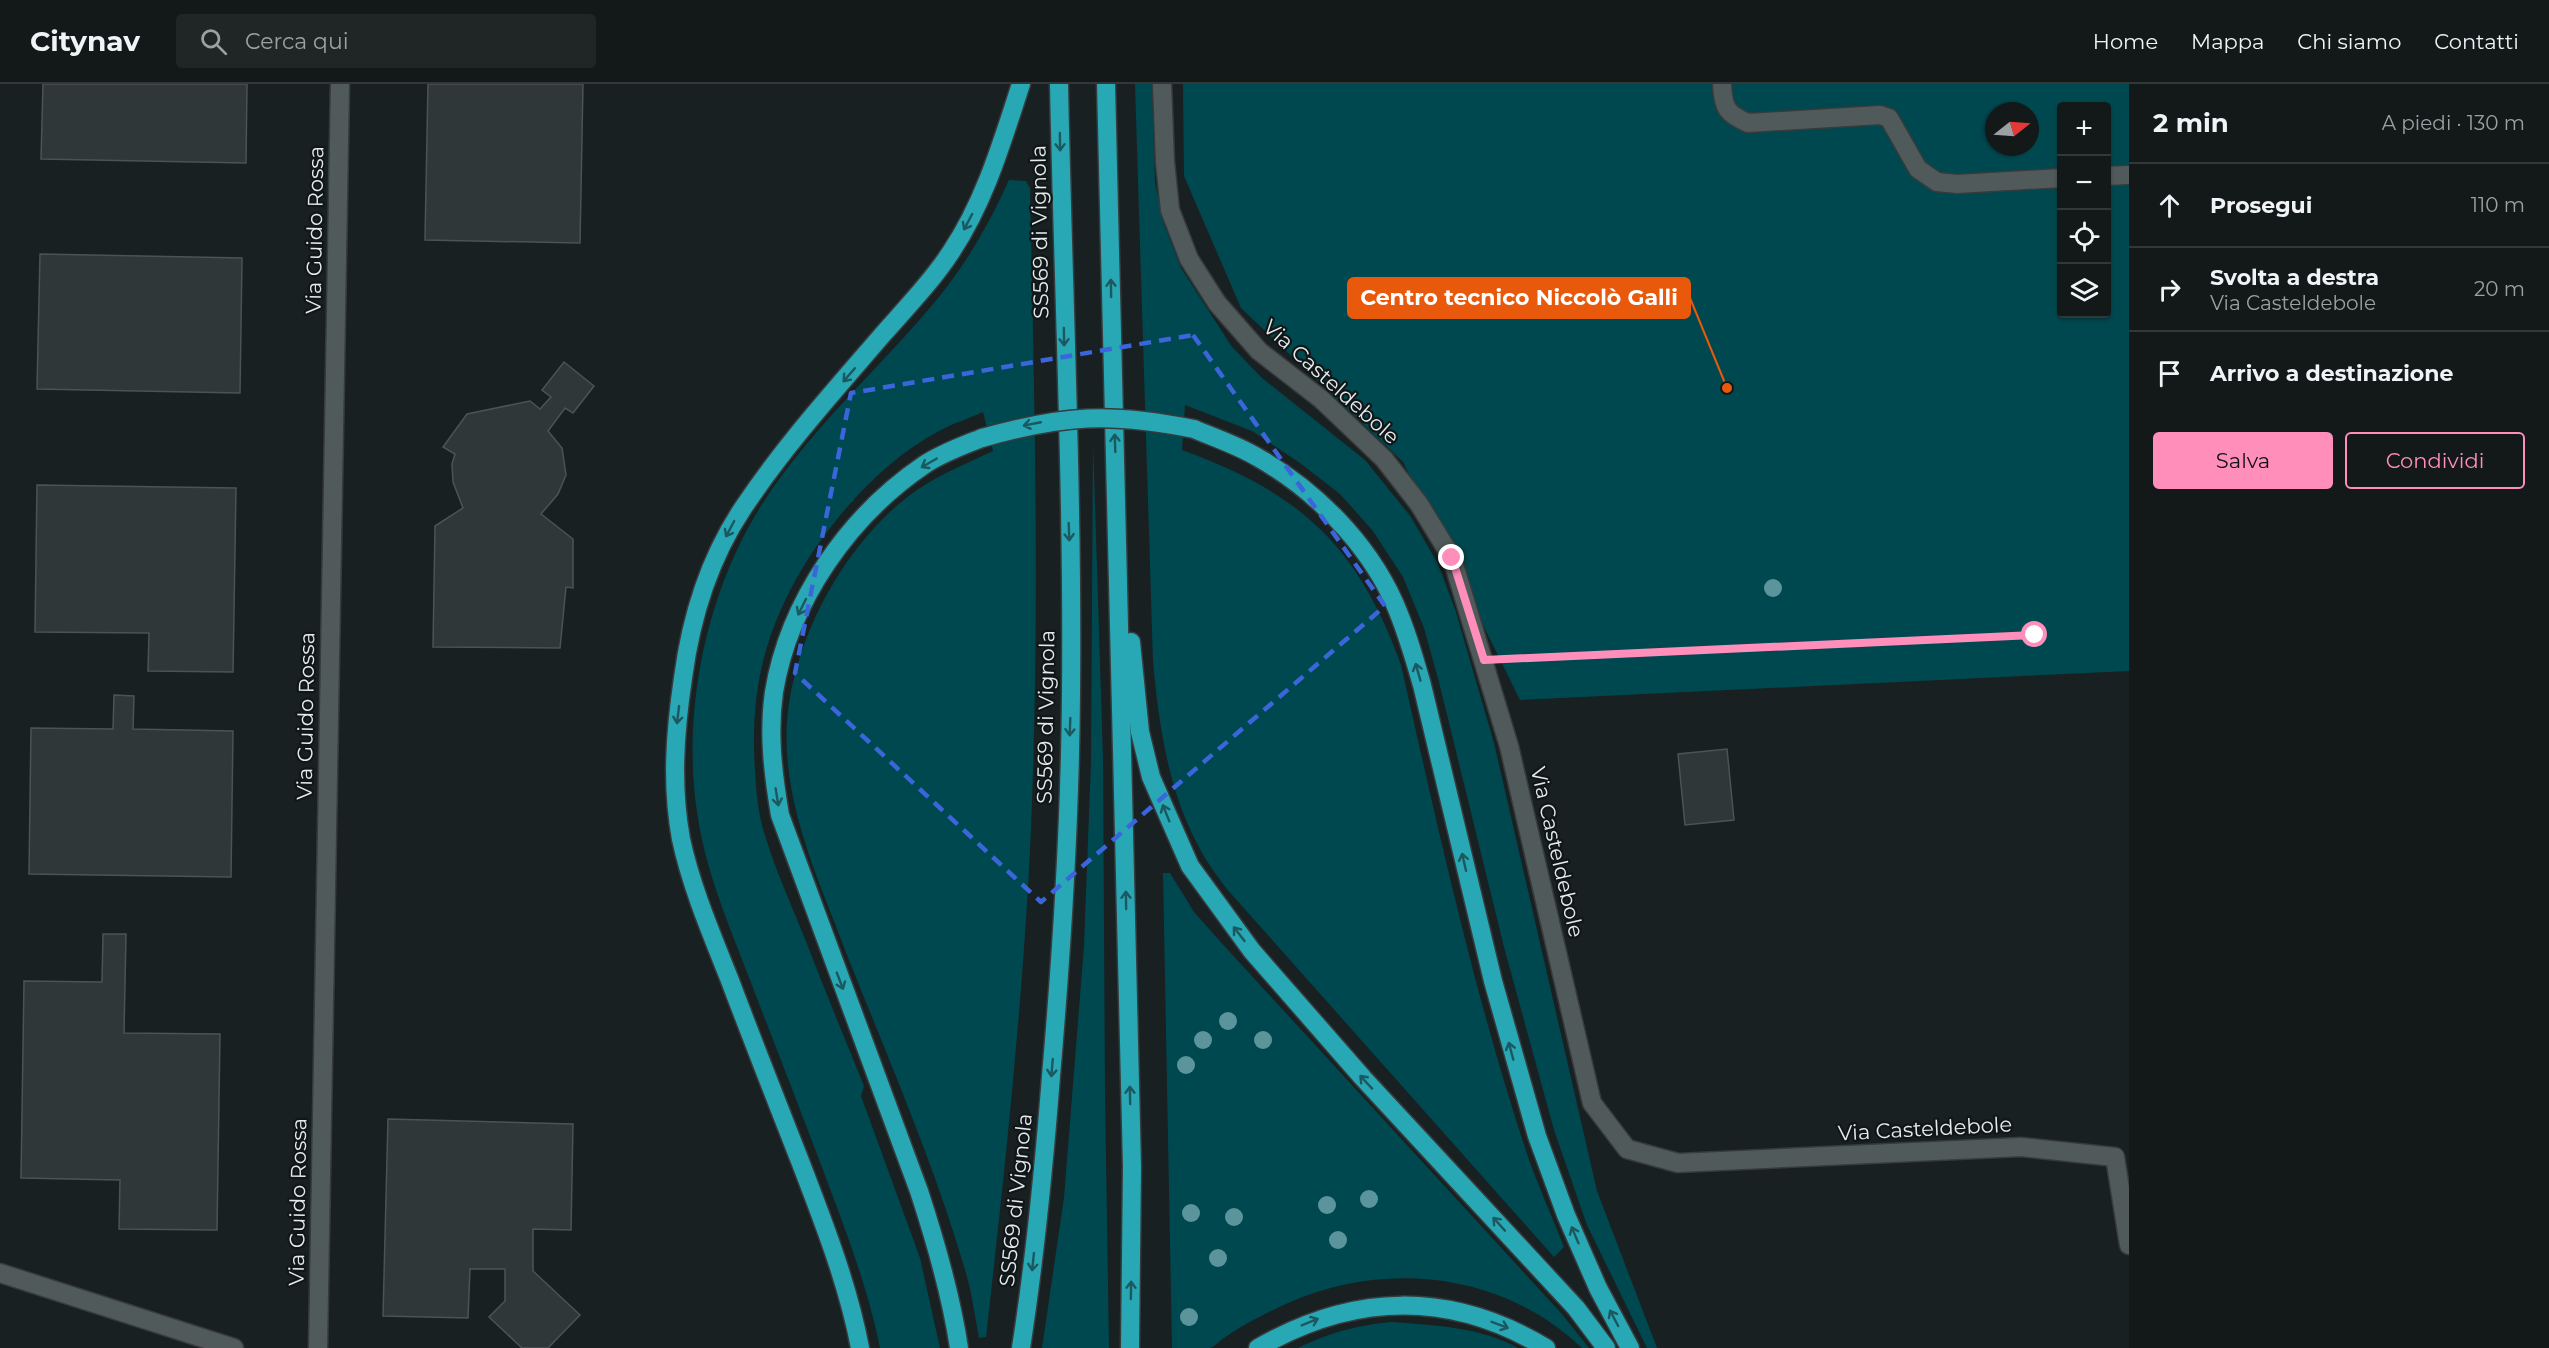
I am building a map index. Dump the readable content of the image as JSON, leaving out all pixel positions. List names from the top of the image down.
{
  "streets": {
    "highway": ["SS569 di Vignola"],
    "street": ["Via Guido Rossa", "Via Casteldebole"]
  },
  "places": ["Centro tecnico Niccolò Galli"],
  "north": "right",
  "page": {
    "header": "Citynav",
    "search": "Cerca qui",
    "nav": [
      "Home",
      "Mappa",
      "Chi siamo",
      "Contatti"
    ],
    "heading": ["2 min", "A piedi · 130 m"],
    "map_buttons": ["+", "−"],
    "list": [
      ["Prosegui", "110 m"],
      ["Svolta a destra", "Via Casteldebole", "20 m"],
      "Arrivo a destinazione"
    ],
    "buttons": ["Salva", "Condividi"]
  }
}
